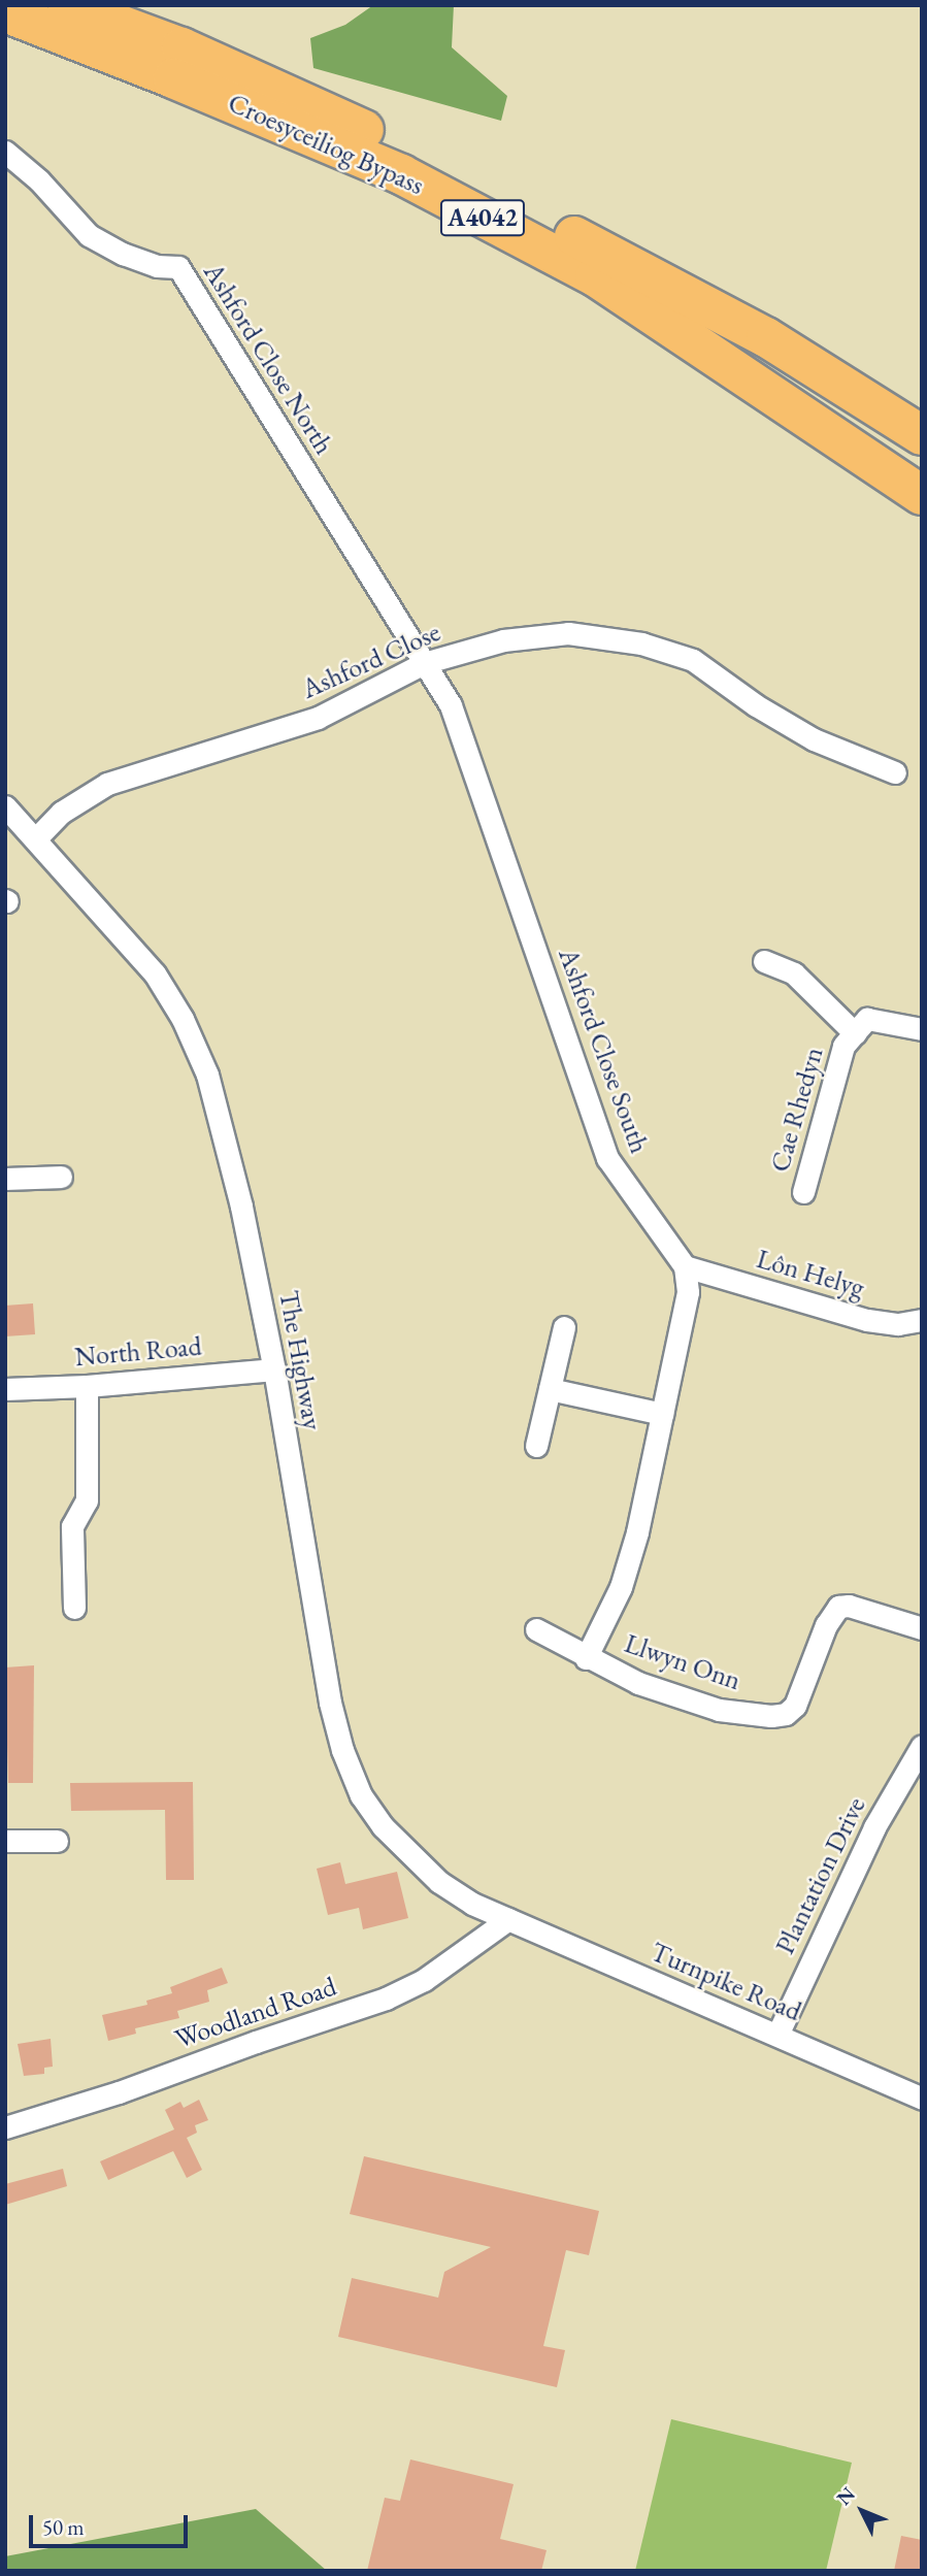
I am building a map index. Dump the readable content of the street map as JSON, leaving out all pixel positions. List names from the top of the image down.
{
  "streets": {
    "highway": ["Croesyceiliog Bypass", "A4042"],
    "street": [
      "Ashford Close North",
      "Ashford Close",
      "Ashford Close South",
      "Cae Rhedyn",
      "Lôn Helyg",
      "North Road",
      "The Highway",
      "Llwyn Onn",
      "Plantation Drive",
      "Turnpike Road",
      "Woodland Road"
    ]
  },
  "crossings": [
    ["Ashford Close North", "Ashford Close"],
    ["Ashford Close North", "Ashford Close South"],
    ["Ashford Close", "Ashford Close South"],
    ["Ashford Close", "The Highway"],
    ["Ashford Close South", "Lôn Helyg"],
    ["North Road", "The Highway"],
    ["The Highway", "Turnpike Road"],
    ["The Highway", "Woodland Road"],
    ["Plantation Drive", "Turnpike Road"],
    ["Turnpike Road", "Woodland Road"]
  ],
  "scale_bar": "50 m",
  "north": "top left"
}
